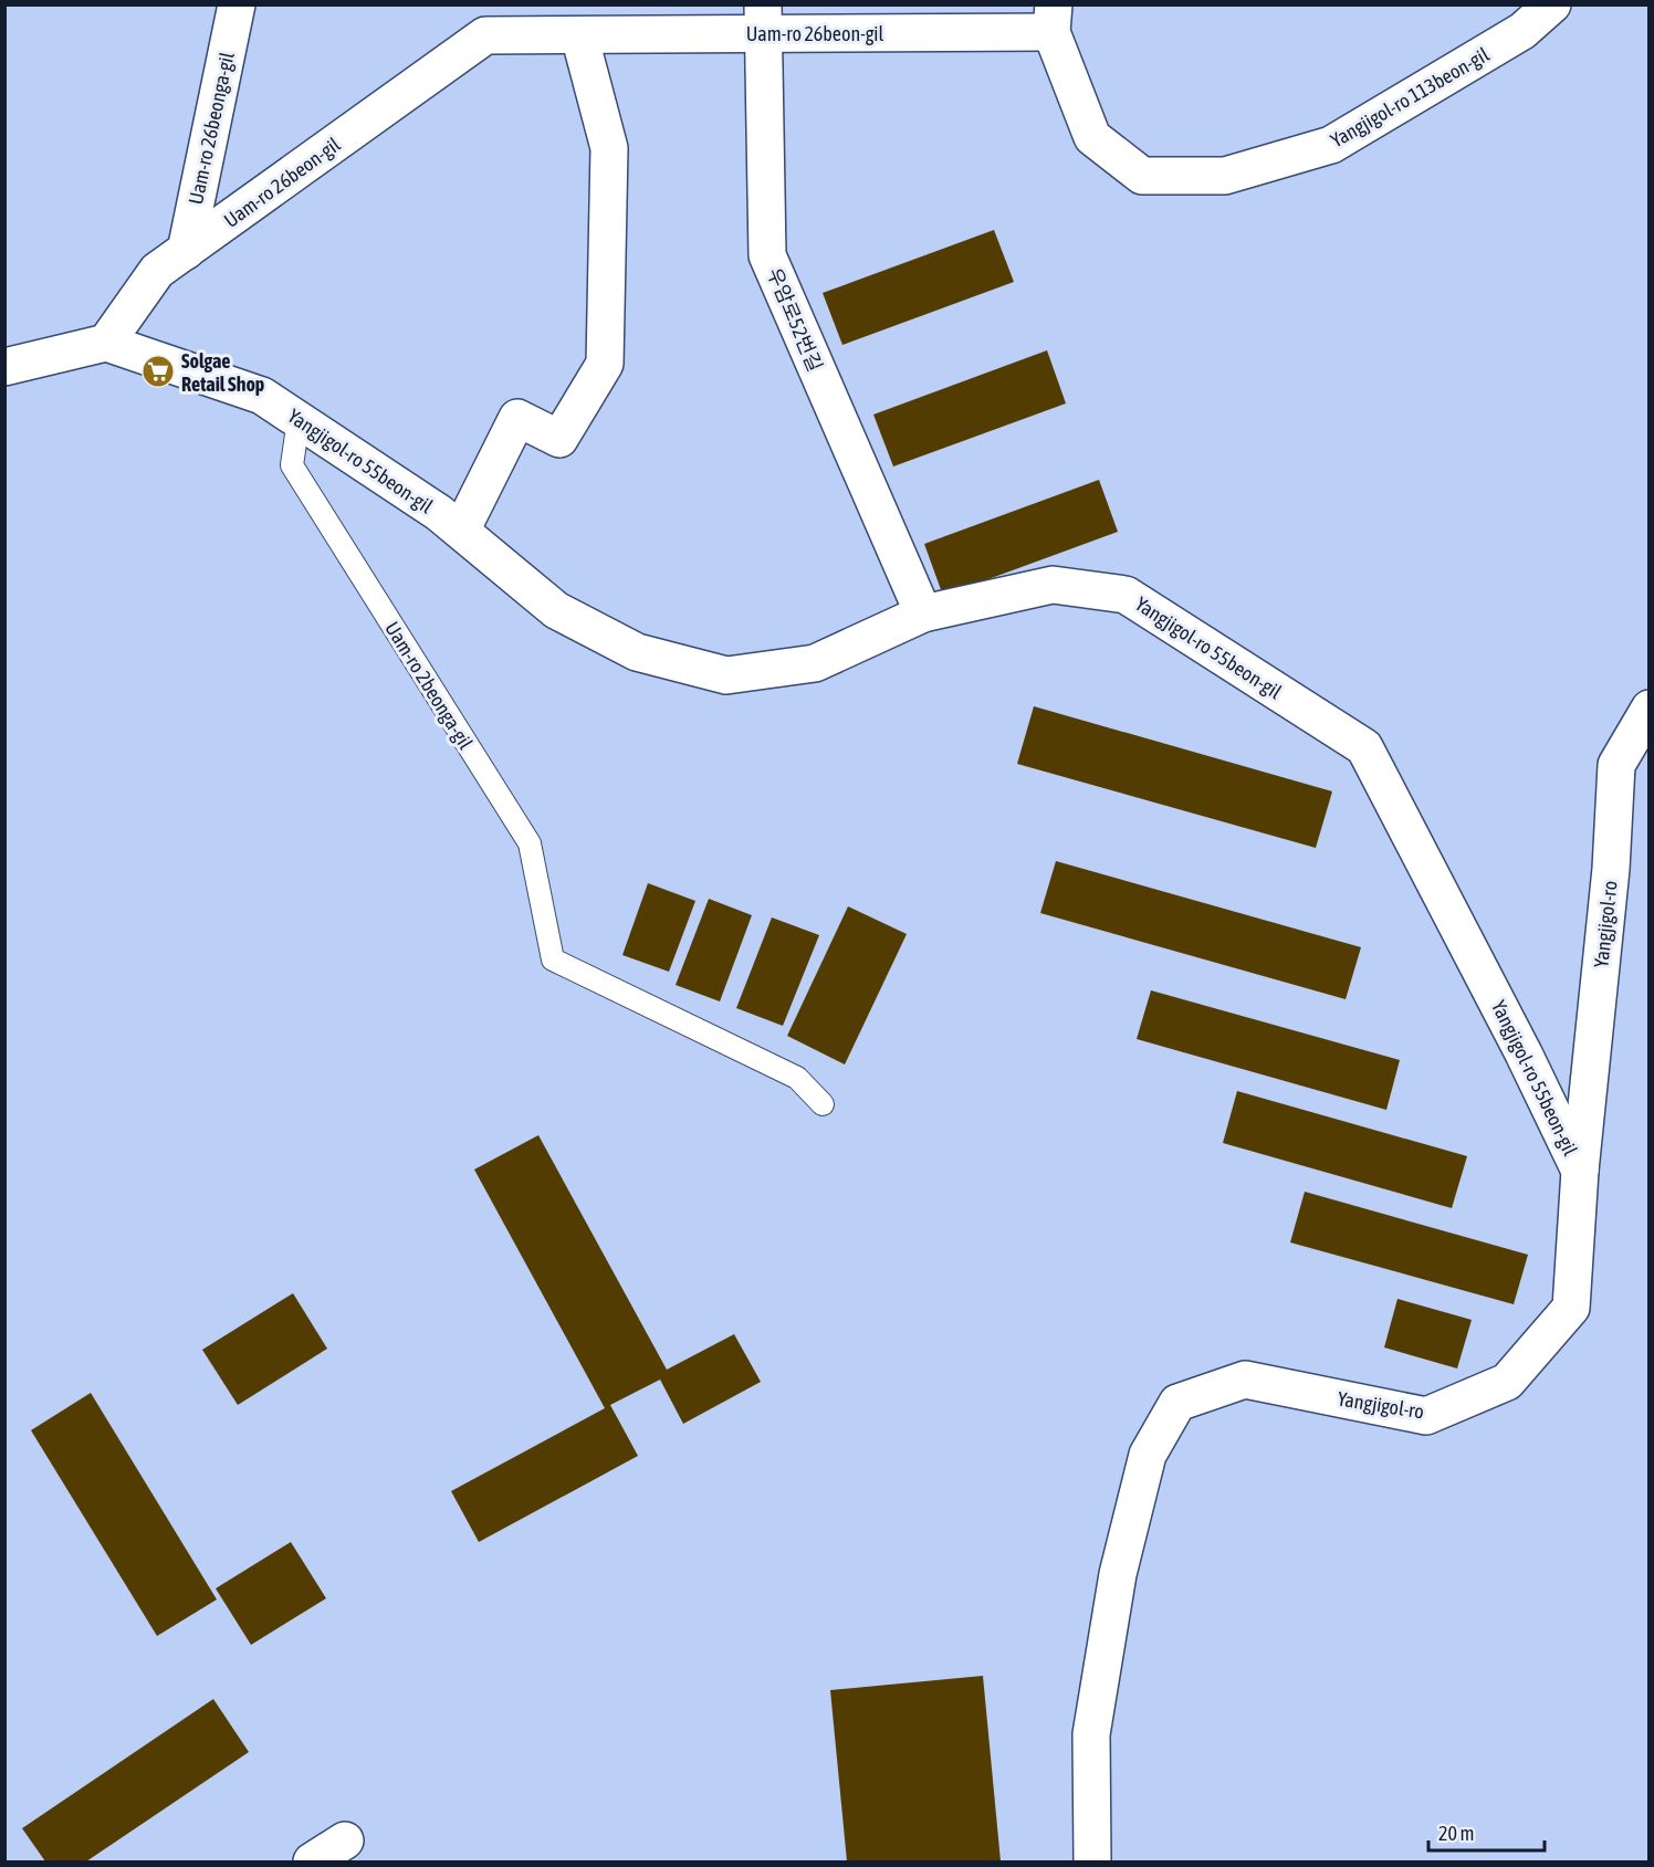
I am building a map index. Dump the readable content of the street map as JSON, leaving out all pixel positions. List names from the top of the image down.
{
  "streets": {
    "street": [
      "Uam-ro 26beon-gil",
      "Yangjigol-ro 113beon-gil",
      "Uam-ro 26beonga-gil",
      "우암로52번길",
      "Yangjigol-ro 55beon-gil",
      "Yangjigol-ro"
    ],
    "lane": ["Uam-ro 2beonga-gil"]
  },
  "crossings": [
    ["Uam-ro 26beon-gil", "Yangjigol-ro 113beon-gil"],
    ["Uam-ro 26beon-gil", "Uam-ro 26beonga-gil"],
    ["Uam-ro 26beon-gil", "우암로52번길"],
    ["Uam-ro 26beon-gil", "Yangjigol-ro 55beon-gil"],
    ["우암로52번길", "Yangjigol-ro 55beon-gil"],
    ["Yangjigol-ro 55beon-gil", "Uam-ro 2beonga-gil"],
    ["Yangjigol-ro 55beon-gil", "Yangjigol-ro"]
  ],
  "places": {
    "supermarket": ["Solgae Retail Shop"]
  },
  "scale_bar": "20 m"
}
